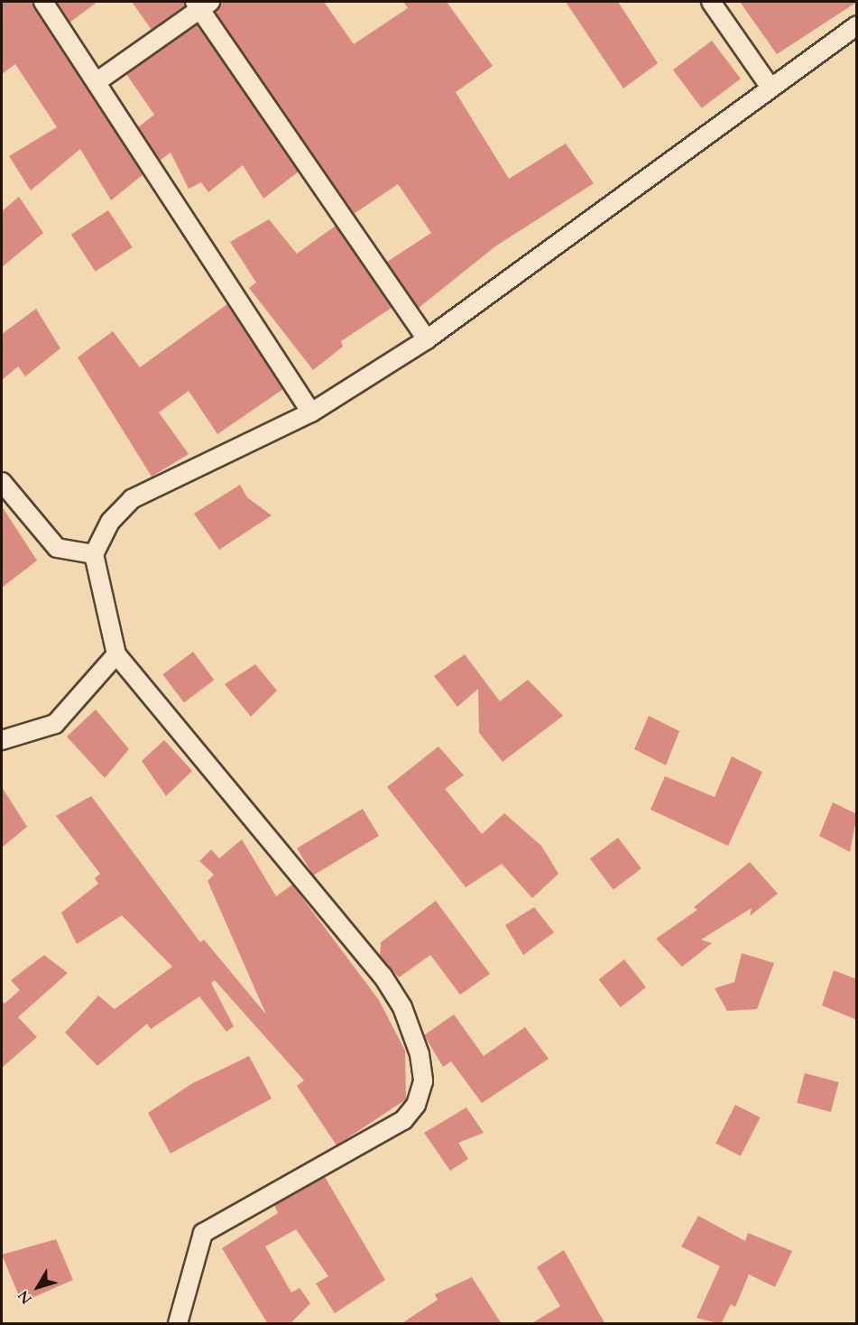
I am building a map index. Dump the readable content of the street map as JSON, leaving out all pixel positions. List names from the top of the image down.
{
  "north": "bottom left"
}
